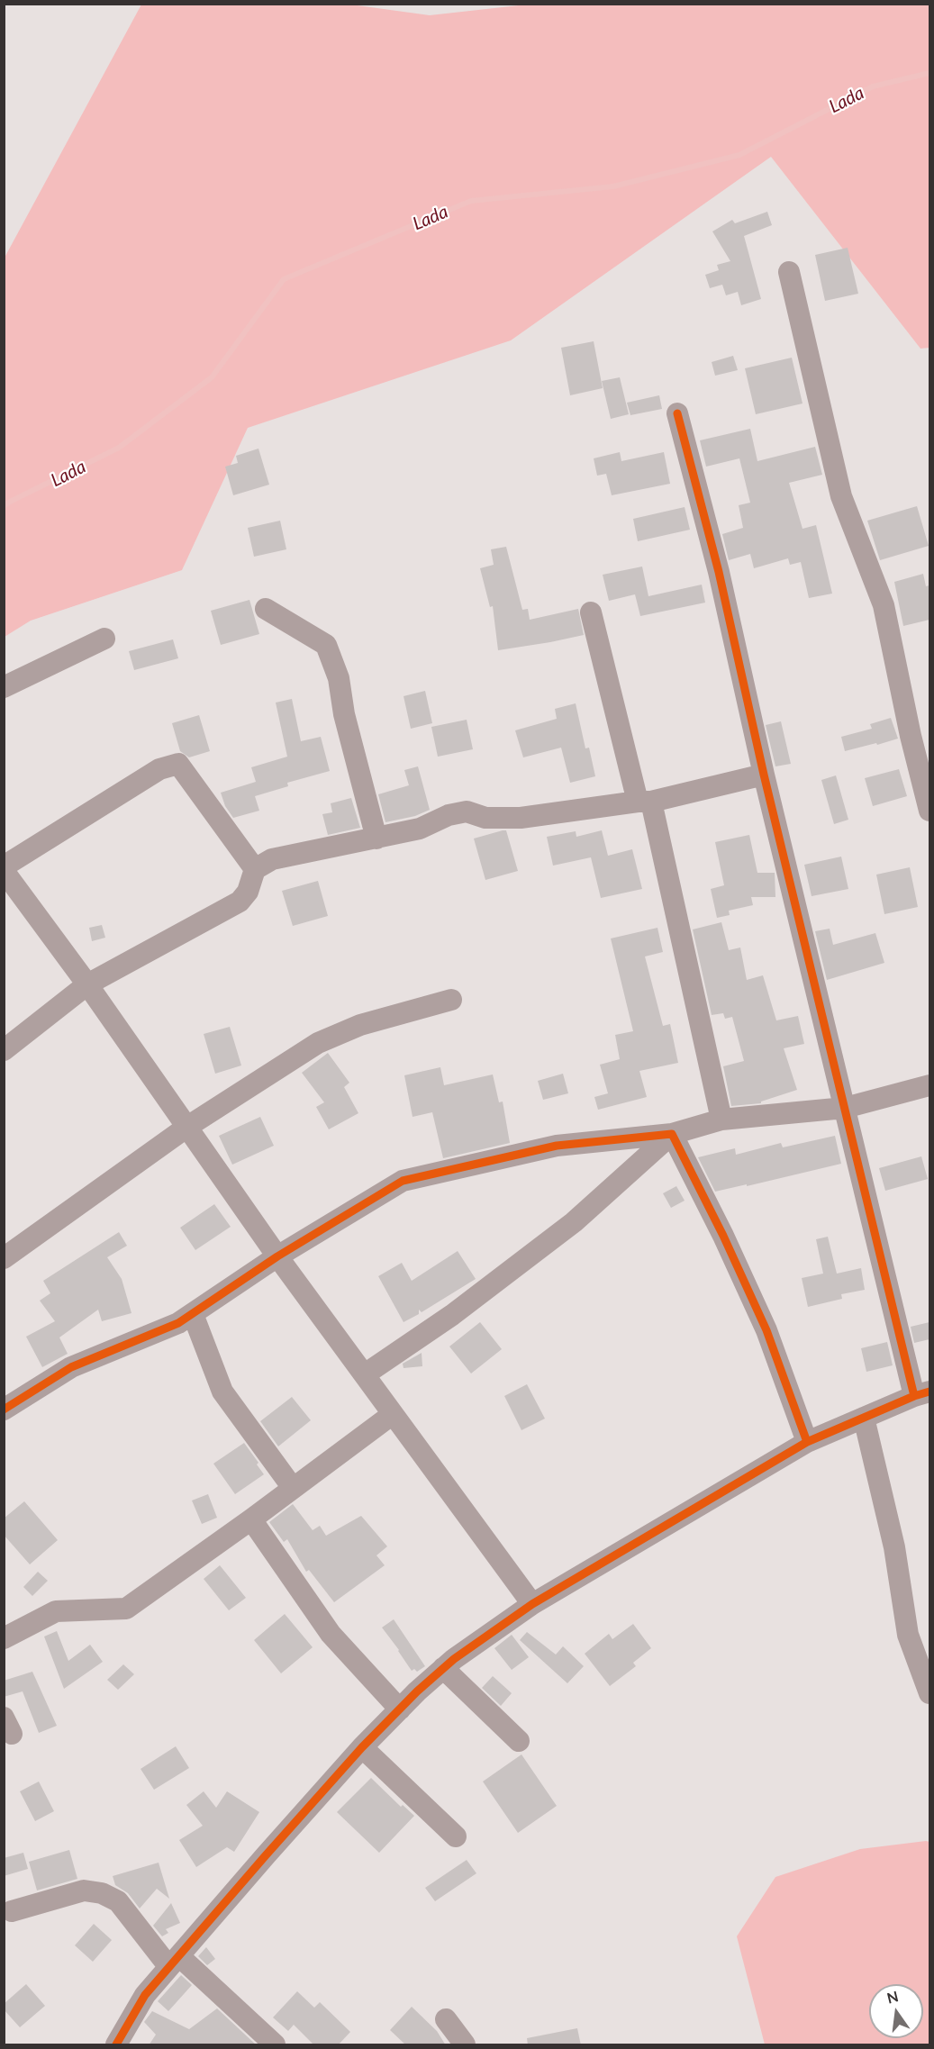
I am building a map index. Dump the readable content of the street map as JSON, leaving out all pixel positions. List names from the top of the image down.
{
  "water": ["Lada"],
  "north": "top"
}
